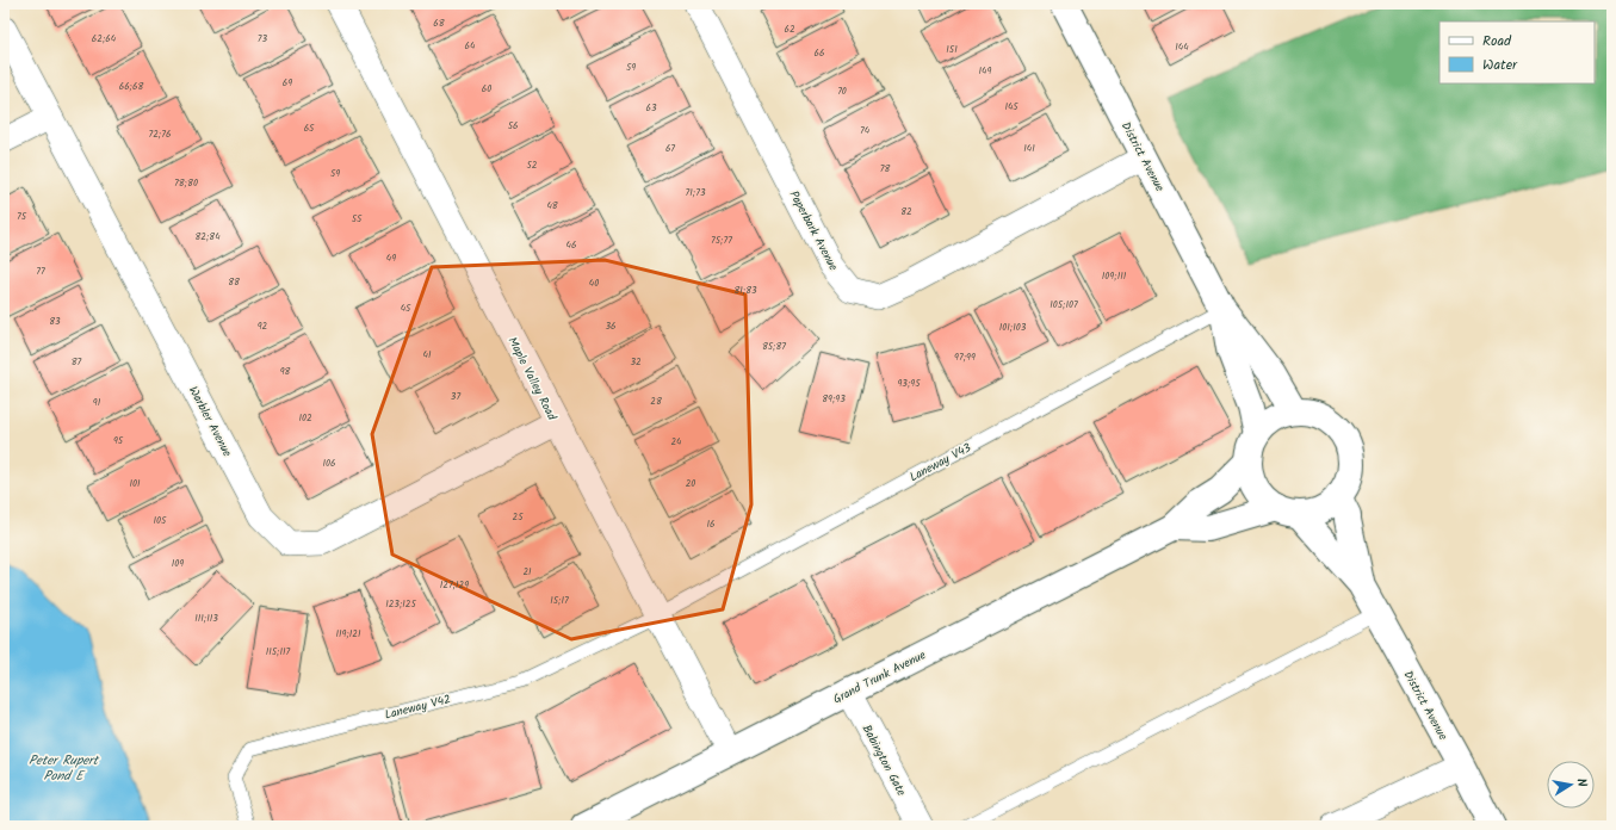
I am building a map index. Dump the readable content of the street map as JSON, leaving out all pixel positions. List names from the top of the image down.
{
  "streets": {
    "street": [
      "District Avenue",
      "Paperbark Avenue",
      "Maple Valley Road",
      "Warbler Avenue",
      "Grand Trunk Avenue",
      "Babington Gate"
    ],
    "lane": ["Laneway V43", "Laneway V42"]
  },
  "crossings": [
    ["District Avenue", "Paperbark Avenue"],
    ["District Avenue", "Laneway V43"],
    ["District Avenue", "Grand Trunk Avenue"],
    ["Maple Valley Road", "Warbler Avenue"],
    ["Maple Valley Road", "Laneway V43"],
    ["Maple Valley Road", "Grand Trunk Avenue"],
    ["Maple Valley Road", "Laneway V42"],
    ["Laneway V43", "Laneway V42"],
    ["Grand Trunk Avenue", "Babington Gate"]
  ],
  "water": ["Peter Rupert Pond E"],
  "house_numbers": [
    "68",
    "62",
    "62;64",
    "73",
    "64",
    "144",
    "151",
    "66",
    "59",
    "149",
    "69",
    "66;68",
    "60",
    "70",
    "145",
    "63",
    "56",
    "65",
    "74",
    "72;76",
    "67",
    "141",
    "52",
    "78",
    "59",
    "78;80",
    "71;73",
    "48",
    "82",
    "75",
    "55",
    "82;84",
    "75;77",
    "46",
    "49",
    "77",
    "109;111",
    "88",
    "40",
    "81;83",
    "105;107",
    "45",
    "83",
    "92",
    "36",
    "101;103",
    "85;87",
    "41",
    "97;99",
    "87",
    "32",
    "98",
    "93;95",
    "37",
    "89;93",
    "28",
    "91",
    "102",
    "95",
    "24",
    "106",
    "101",
    "20",
    "25",
    "105",
    "16",
    "109",
    "21",
    "127;129",
    "15;17",
    "123;125",
    "111;113",
    "119;121",
    "115;117"
  ],
  "legend": ["Road", "Water"],
  "north": "right"
}
